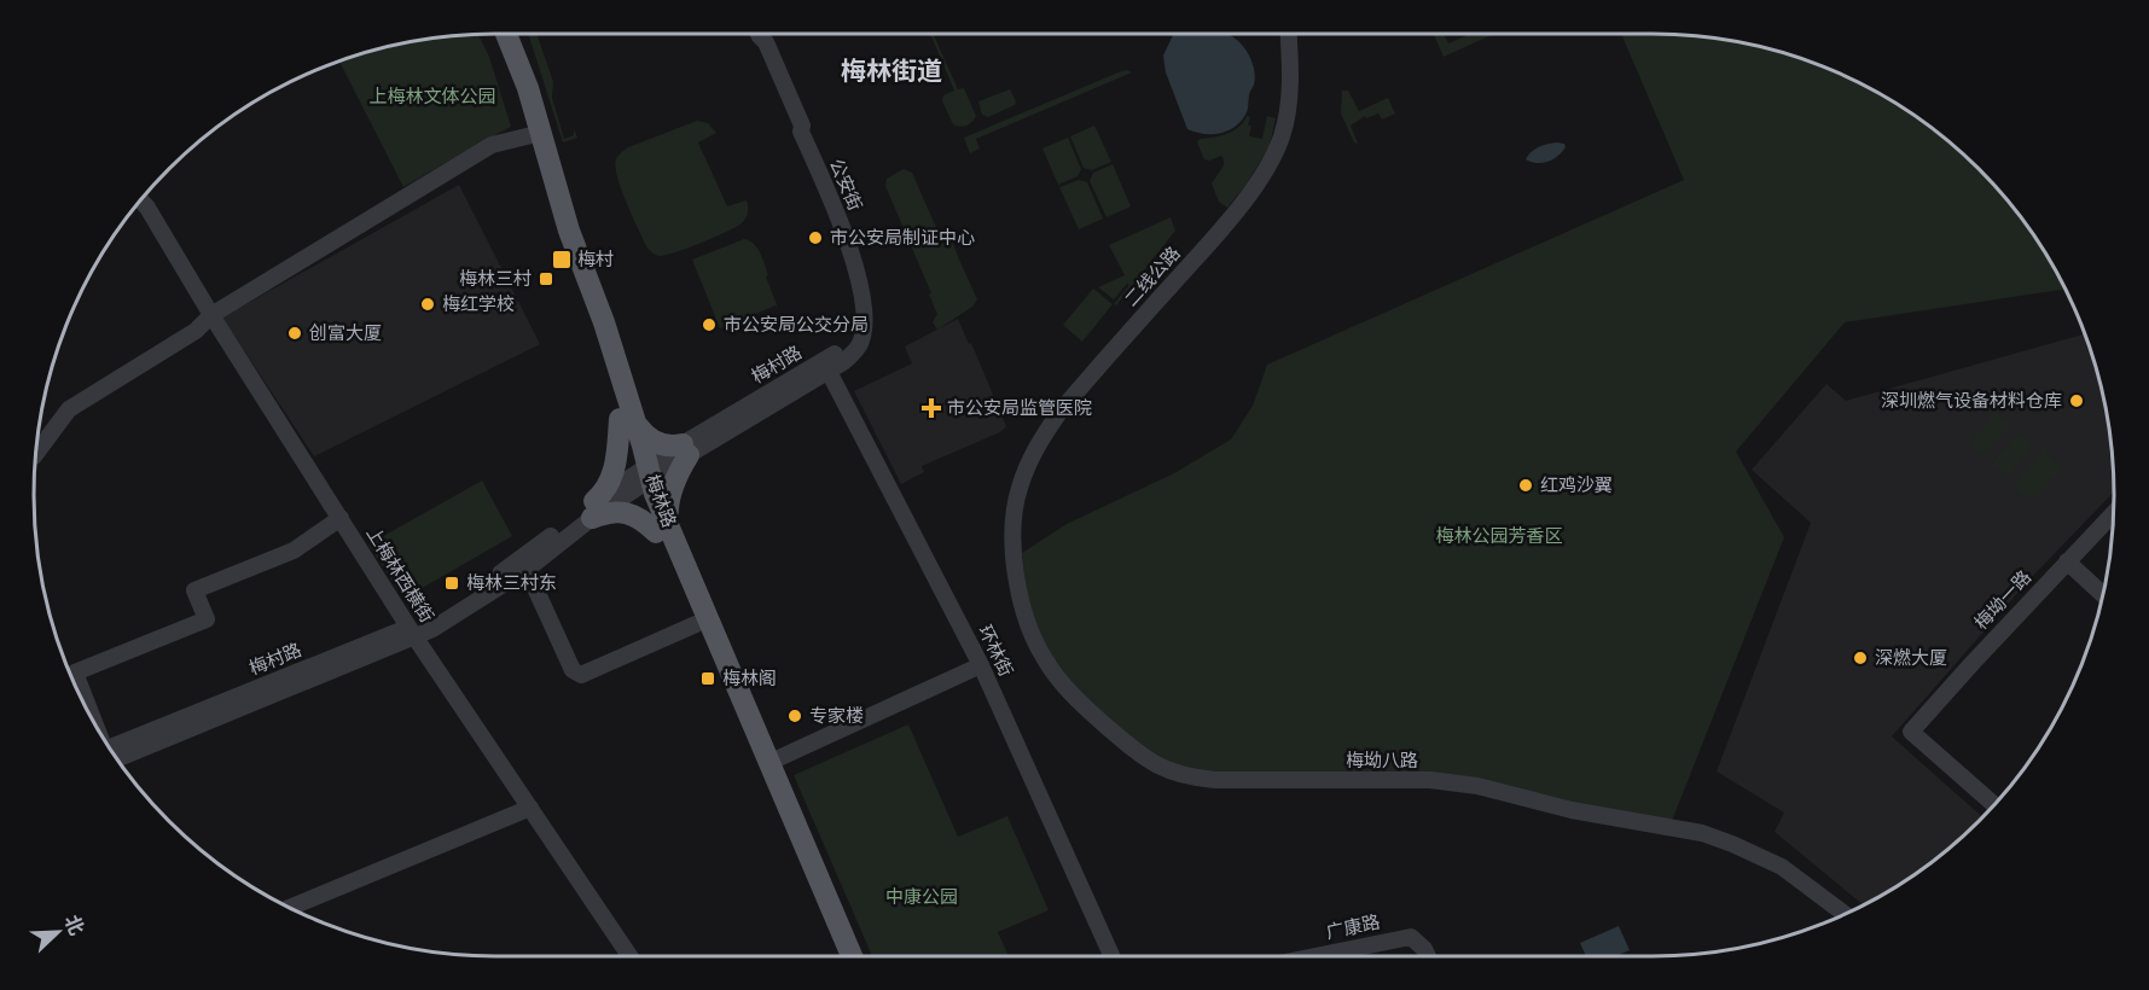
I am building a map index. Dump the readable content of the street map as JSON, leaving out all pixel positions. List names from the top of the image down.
{
  "streets": {
    "main road": ["梅林路"],
    "street": [
      "公安街",
      "二线公路",
      "梅村路",
      "上梅林西横街",
      "梅坳一路",
      "环林街",
      "梅坳八路",
      "广康路"
    ]
  },
  "crossings": [
    ["公安街", "梅村路"],
    ["二线公路", "梅坳八路"],
    ["梅村路", "梅林路"],
    ["梅村路", "上梅林西横街"],
    ["梅村路", "环林街"]
  ],
  "districts": ["梅林街道"],
  "parks": ["上梅林文体公园", "梅林公园芳香区", "中康公园"],
  "places": {
    "other": [
      "市公安局制证中心",
      "梅红学校",
      "市公安局公交分局",
      "创富大厦",
      "深圳燃气设备材料仓库",
      "红鸡沙翼",
      "深燃大厦",
      "专家楼"
    ],
    "transit": [
      "梅村",
      "梅林三村",
      "梅林三村东",
      "梅林阁"
    ],
    "health": ["市公安局监管医院"]
  },
  "north": "top right"
}
